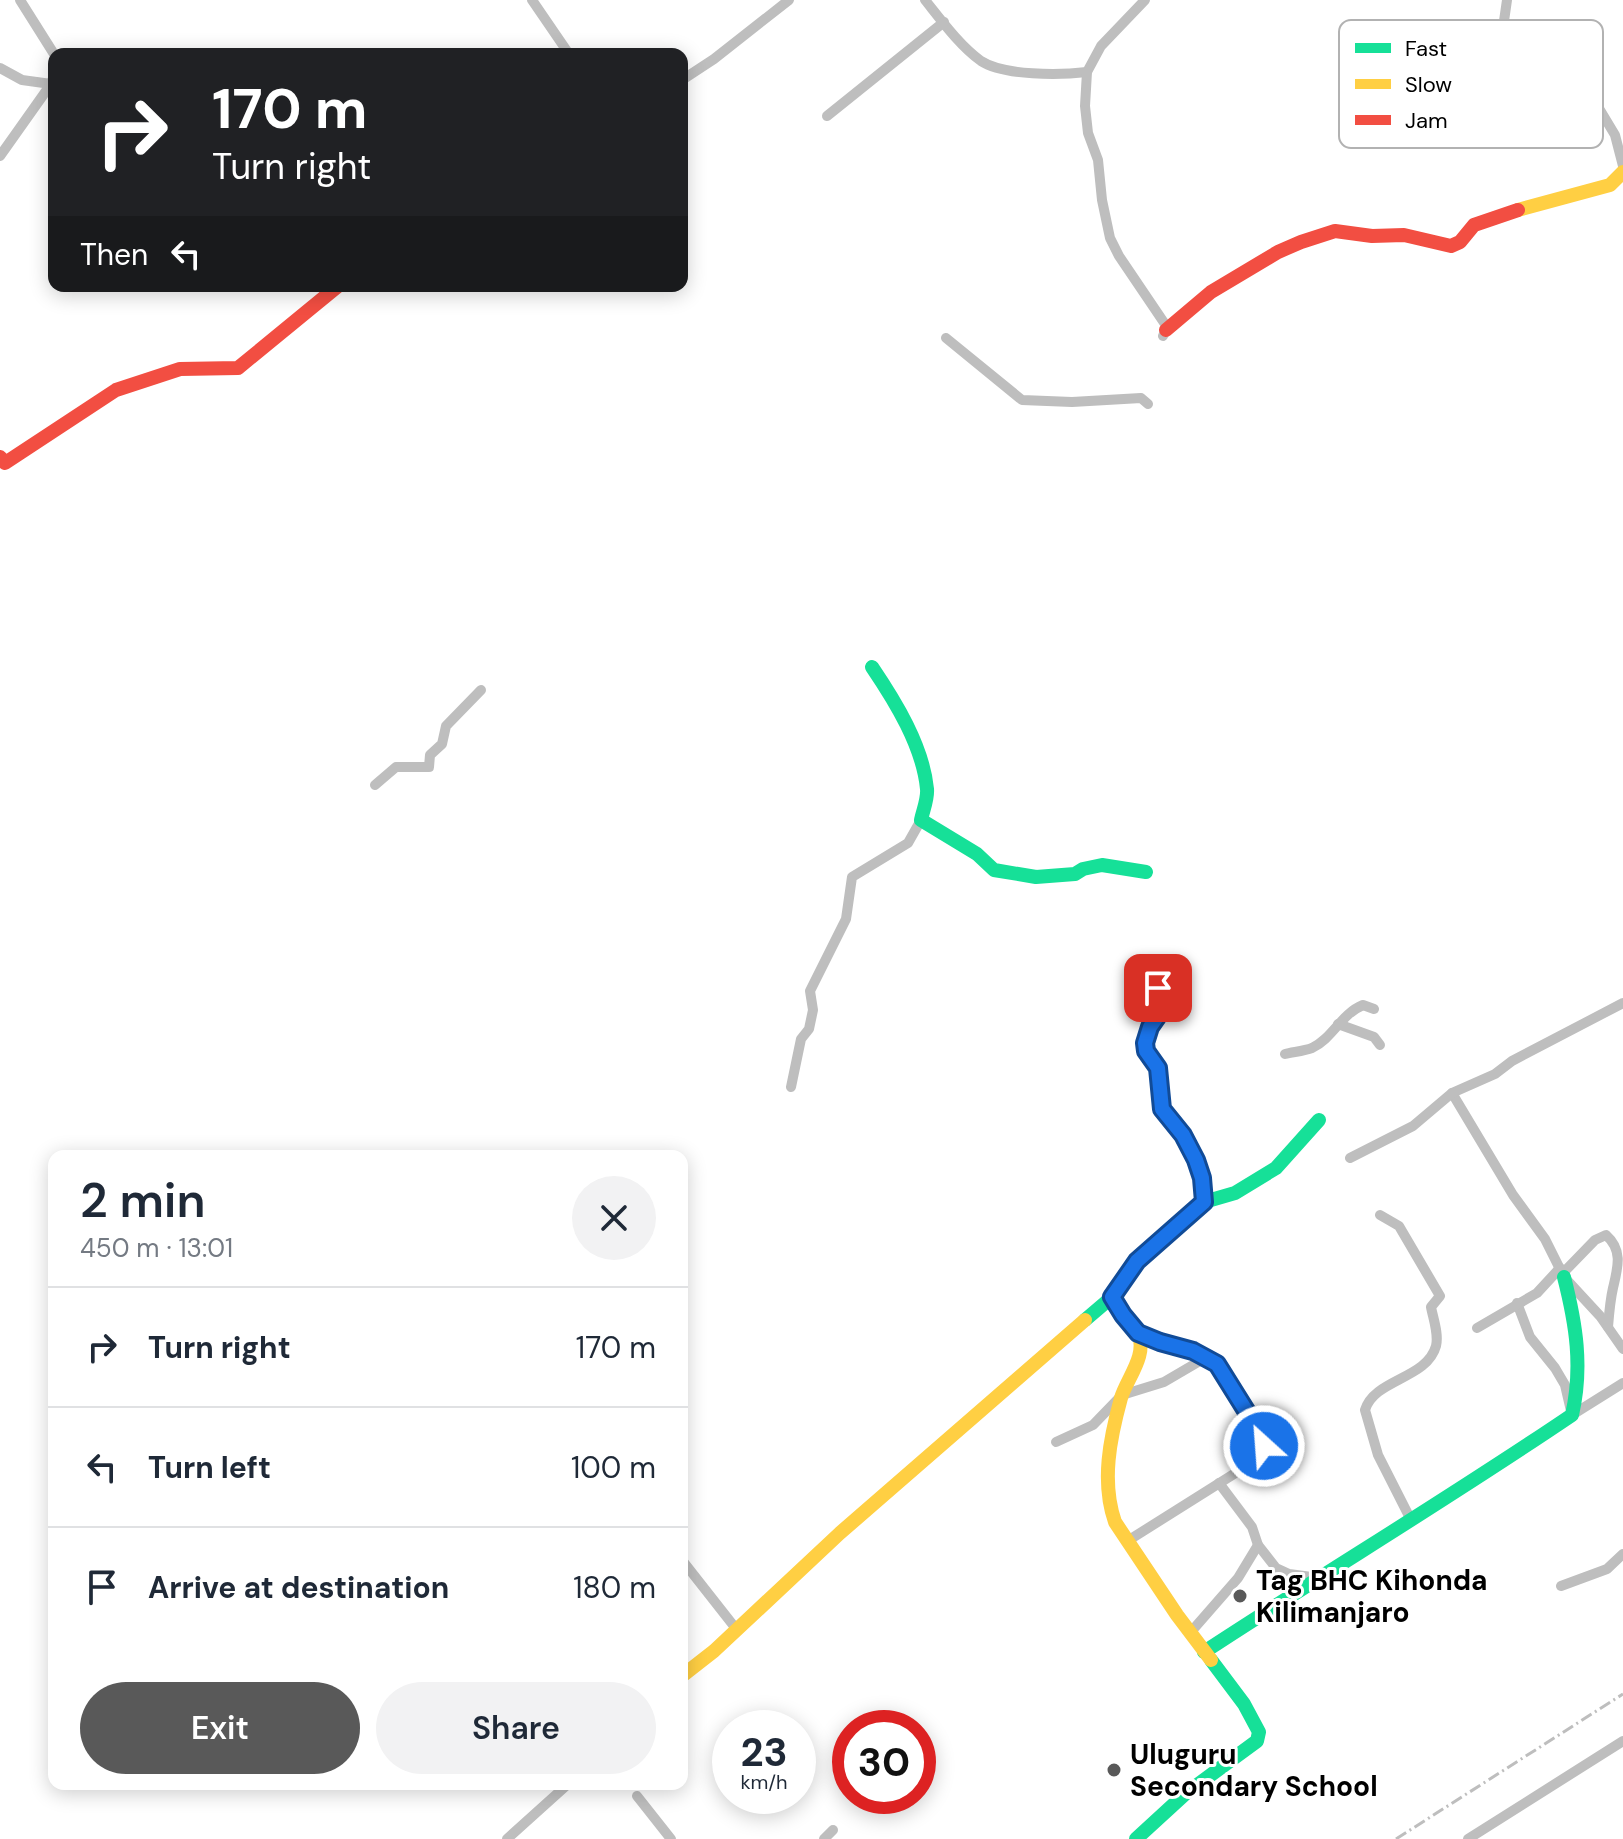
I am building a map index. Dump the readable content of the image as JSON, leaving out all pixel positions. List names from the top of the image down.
{
  "places": ["Tag BHC Kihonda Kilimanjaro", "Uluguru Secondary School"],
  "legend": ["Fast", "Slow", "Jam"],
  "page": {
    "turn": ["170 m", "Turn right"],
    "then": "Then",
    "heading": ["2 min", "450 m · 13:01"],
    "list": [
      {
        "name": "Turn right",
        "value": "170 m"
      },
      {
        "name": "Turn left",
        "value": "100 m"
      },
      {
        "name": "Arrive at destination",
        "value": "180 m"
      }
    ],
    "buttons": ["Exit", "Share"],
    "speed": "23 km/h",
    "limit": "30"
  }
}
